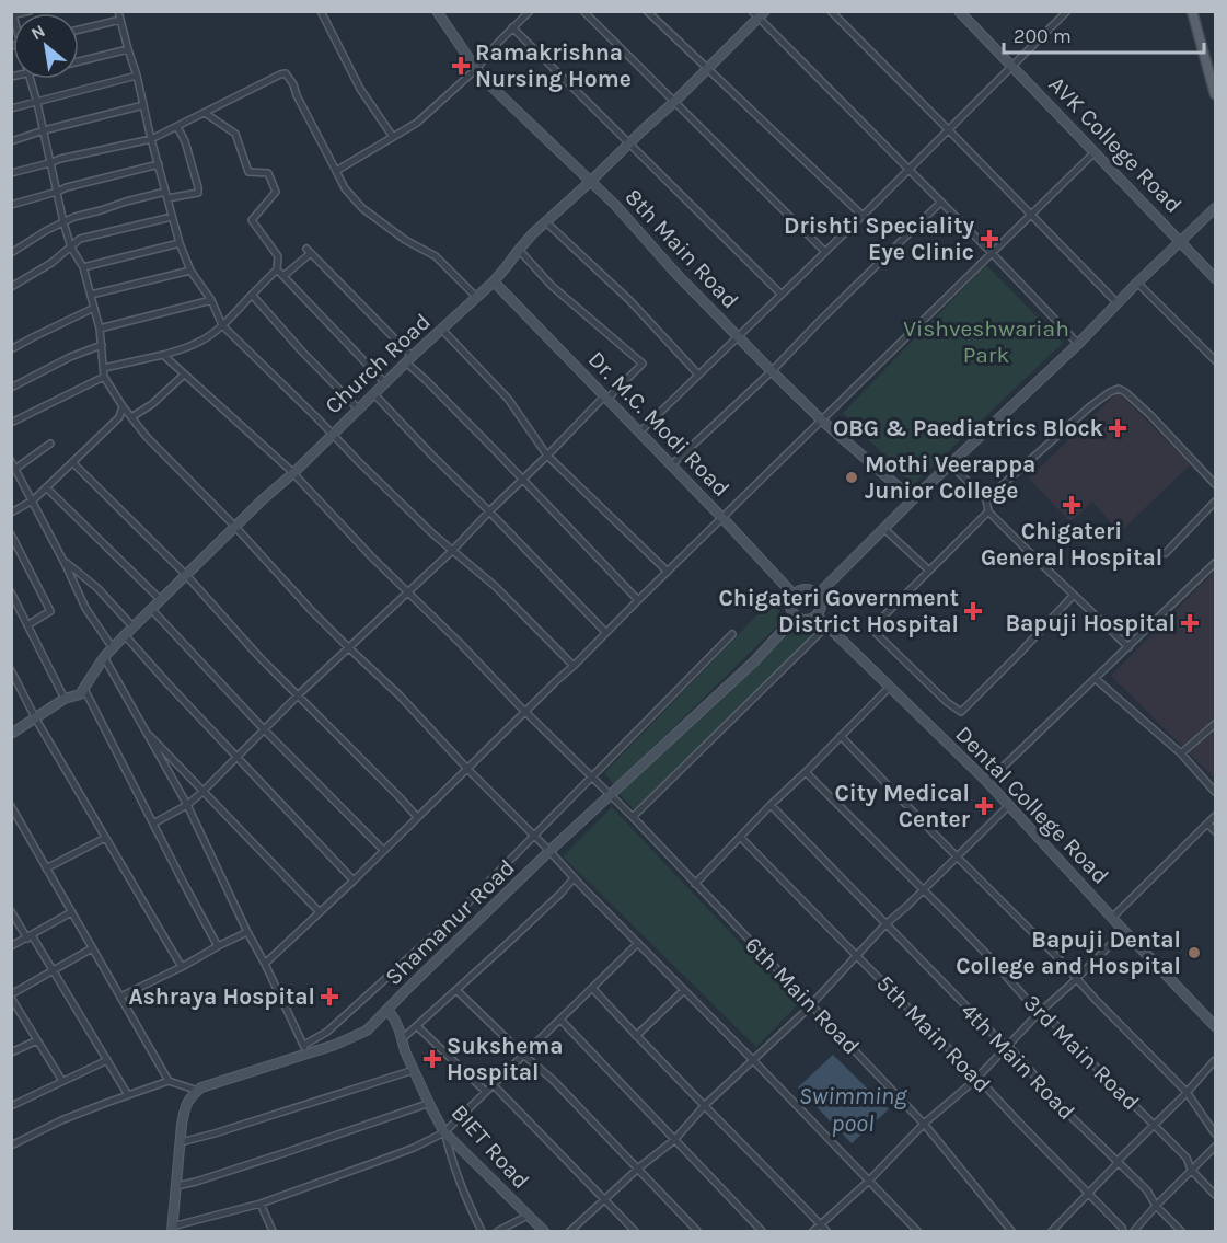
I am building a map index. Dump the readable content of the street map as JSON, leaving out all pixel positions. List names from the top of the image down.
{
  "streets": {
    "main road": [
      "AVK College Road",
      "8th Main Road",
      "Church Road",
      "Dr. M.C. Modi Road",
      "Dental College Road",
      "Shamanur Road",
      "BIET Road"
    ],
    "street": [
      "6th Main Road",
      "5th Main Road",
      "3rd Main Road",
      "4th Main Road"
    ]
  },
  "crossings": [
    ["8th Main Road", "Church Road"],
    ["Church Road", "Dr. M.C. Modi Road"],
    ["Church Road", "6th Main Road"],
    ["Dr. M.C. Modi Road", "Dental College Road"],
    ["Dr. M.C. Modi Road", "Shamanur Road"],
    ["Dental College Road", "Shamanur Road"],
    ["Shamanur Road", "6th Main Road"],
    ["Shamanur Road", "BIET Road"]
  ],
  "water": ["Swimming pool"],
  "parks": ["Vishveshwariah Park"],
  "places": {
    "health": [
      "Ramakrishna Nursing Home",
      "Drishti Speciality Eye Clinic",
      "OBG & Paediatrics Block",
      "Chigateri General Hospital",
      "Chigateri Government District Hospital",
      "Bapuji Hospital",
      "City Medical Center",
      "Ashraya Hospital",
      "Sukshema Hospital"
    ],
    "other": ["Mothi Veerappa Junior College", "Bapuji Dental College and Hospital"]
  },
  "scale_bar": "200 m",
  "north": "top left"
}
